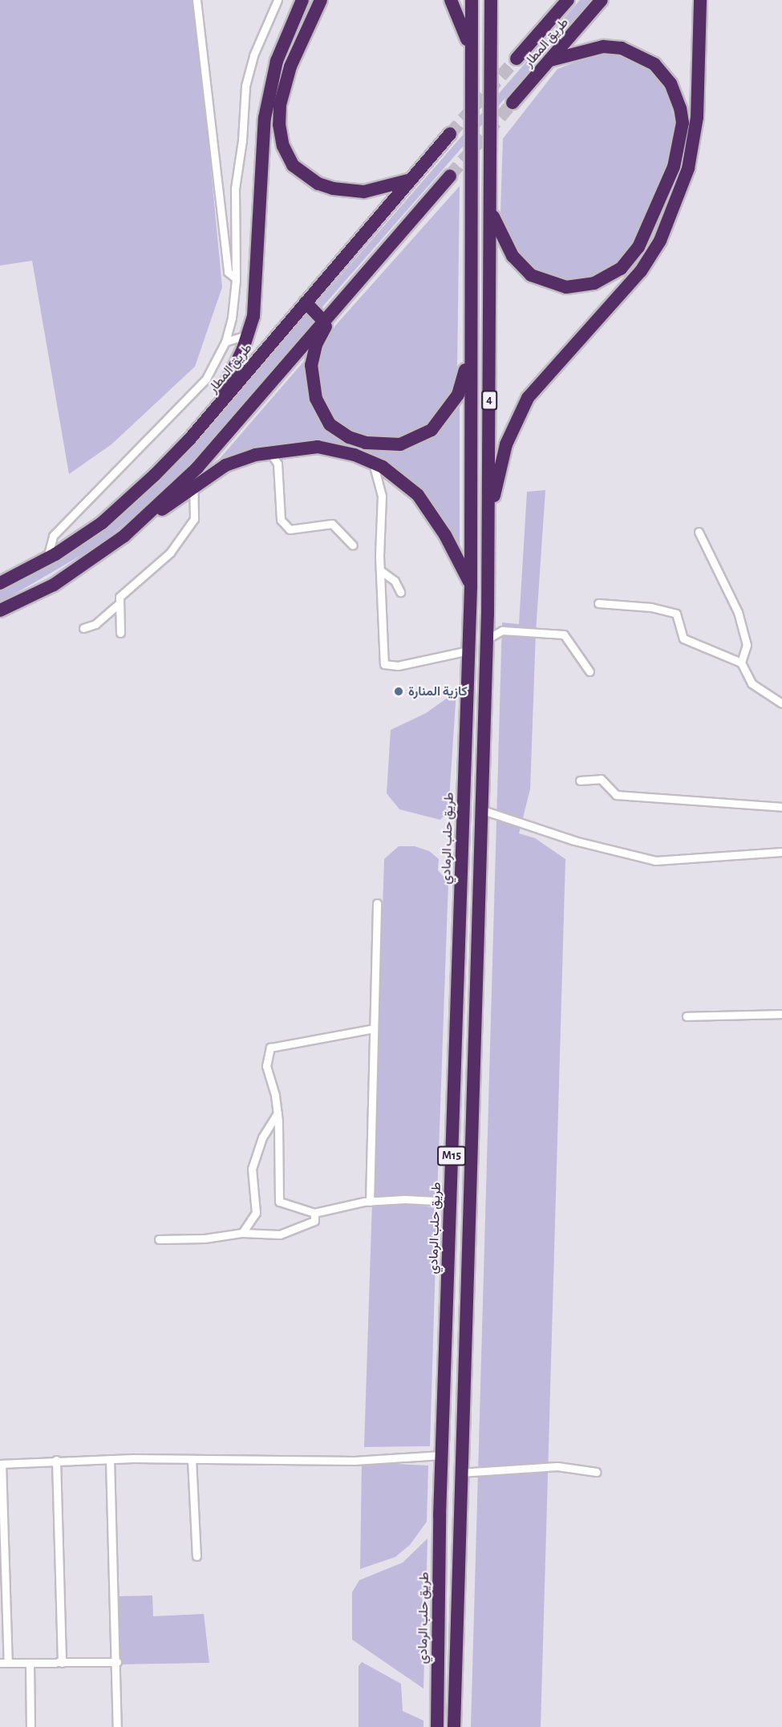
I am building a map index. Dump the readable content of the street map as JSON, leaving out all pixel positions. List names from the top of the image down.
{
  "streets": {
    "highway": [
      "طريق المطار",
      "4",
      "طريق حلب الرمادي",
      "M15"
    ]
  },
  "crossings": [
    ["4", "طريق حلب الرمادي"],
    ["4", "M15"]
  ],
  "places": ["كازية المنارة"]
}
